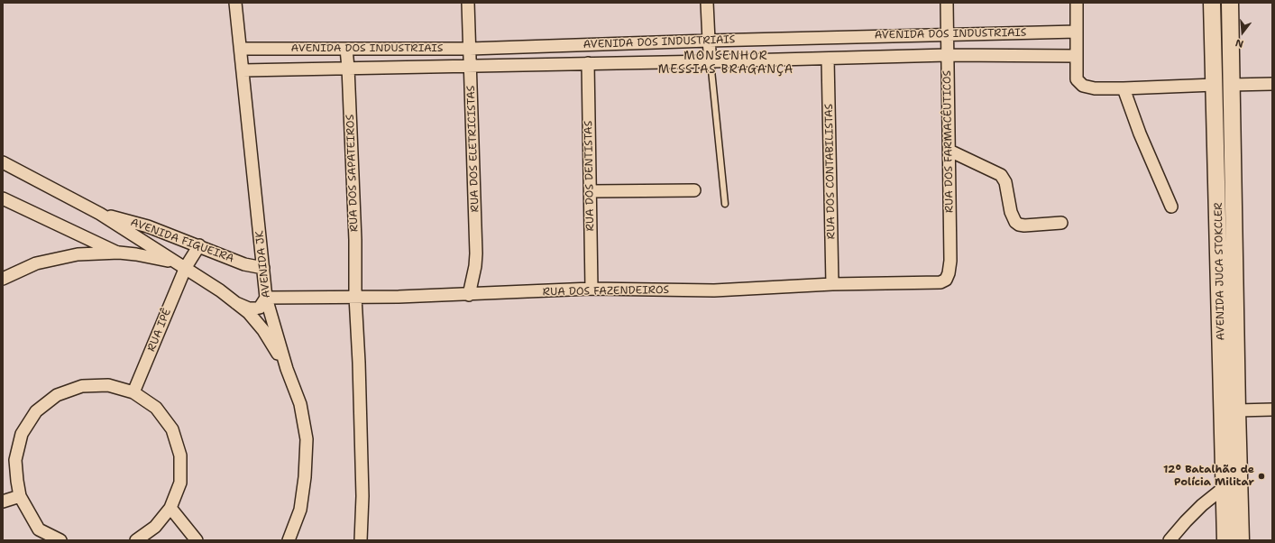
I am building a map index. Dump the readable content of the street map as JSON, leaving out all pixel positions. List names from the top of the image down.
{
  "streets": {
    "main road": ["AVENIDA JUCA STOKCLER"],
    "street": [
      "AVENIDA DOS INDUSTRIAIS",
      "RUA DOS FARMACÊUTICOS",
      "RUA DOS ELETRICISTAS",
      "RUA DOS CONTABILISTAS",
      "RUA DOS SAPATEIROS",
      "RUA DOS DENTISTAS",
      "AVENIDA FIGUEIRA",
      "AVENIDA JK",
      "RUA DOS FAZENDEIROS",
      "RUA IPÊ"
    ]
  },
  "crossings": [
    ["AVENIDA DOS INDUSTRIAIS", "RUA DOS FARMACÊUTICOS"],
    ["AVENIDA DOS INDUSTRIAIS", "RUA DOS ELETRICISTAS"],
    ["AVENIDA DOS INDUSTRIAIS", "RUA DOS CONTABILISTAS"],
    ["AVENIDA DOS INDUSTRIAIS", "RUA DOS SAPATEIROS"],
    ["AVENIDA DOS INDUSTRIAIS", "RUA DOS DENTISTAS"],
    ["AVENIDA DOS INDUSTRIAIS", "AVENIDA JK"],
    ["RUA DOS FARMACÊUTICOS", "RUA DOS FAZENDEIROS"],
    ["RUA DOS ELETRICISTAS", "RUA DOS FAZENDEIROS"],
    ["RUA DOS CONTABILISTAS", "RUA DOS FAZENDEIROS"],
    ["RUA DOS SAPATEIROS", "RUA DOS FAZENDEIROS"],
    ["RUA DOS DENTISTAS", "RUA DOS FAZENDEIROS"],
    ["AVENIDA FIGUEIRA", "AVENIDA JK"],
    ["AVENIDA FIGUEIRA", "RUA IPÊ"],
    ["AVENIDA JK", "RUA DOS FAZENDEIROS"]
  ],
  "districts": ["MONSENHOR MESSIAS BRAGANÇA"],
  "places": ["12º Batalhão de Polícia Militar"],
  "north": "bottom"
}
